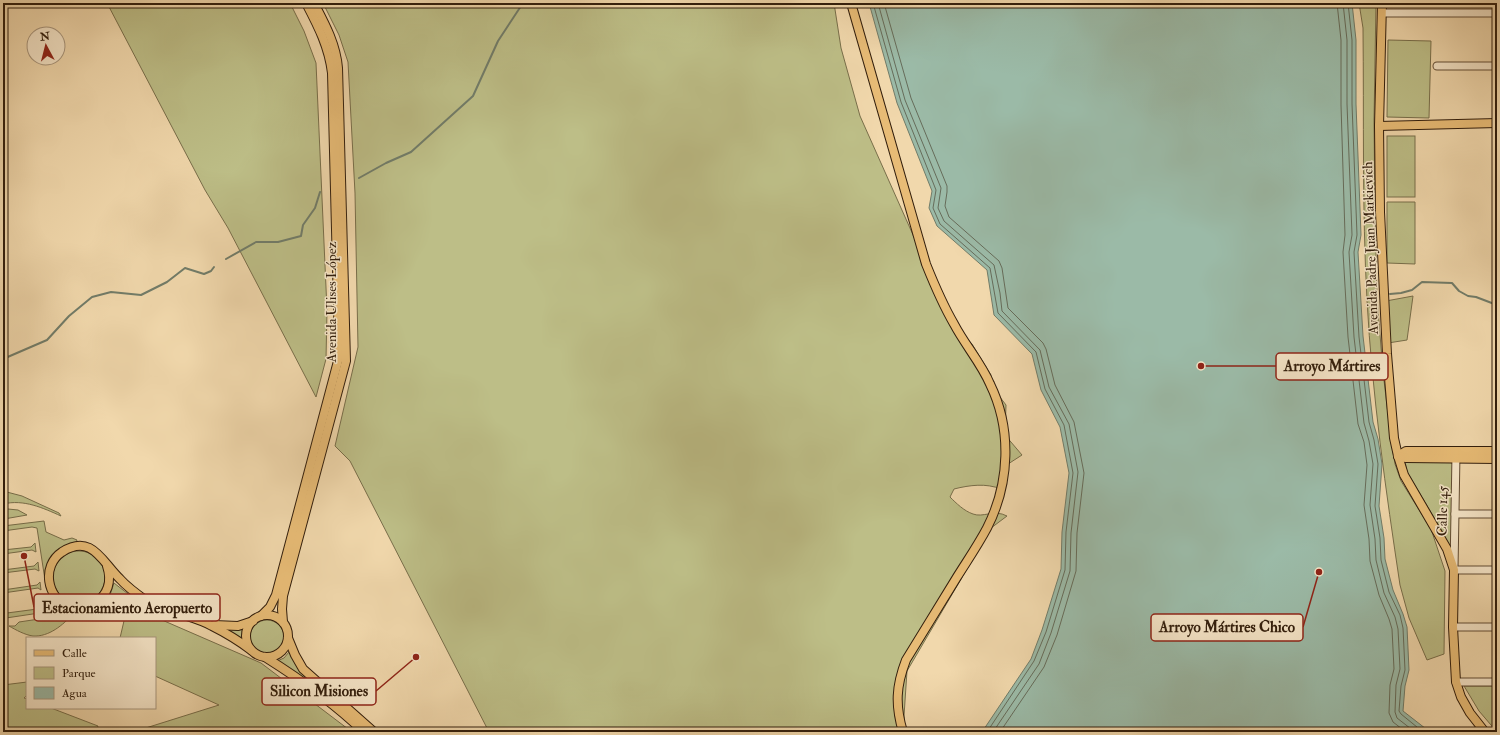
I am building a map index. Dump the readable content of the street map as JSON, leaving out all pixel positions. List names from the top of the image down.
{
  "streets": {
    "main road": ["Avenida Padre Juan Markievich", "Avenida Ulises López"],
    "street": ["Calle 145"]
  },
  "crossings": [
    ["Avenida Padre Juan Markievich", "Calle 145"]
  ],
  "places": [
    "Arroyo Mártires",
    "Estacionamiento Aeropuerto",
    "Arroyo Mártires Chico",
    "Silicon Misiones"
  ],
  "legend": ["Calle", "Parque", "Agua"],
  "north": "top"
}
